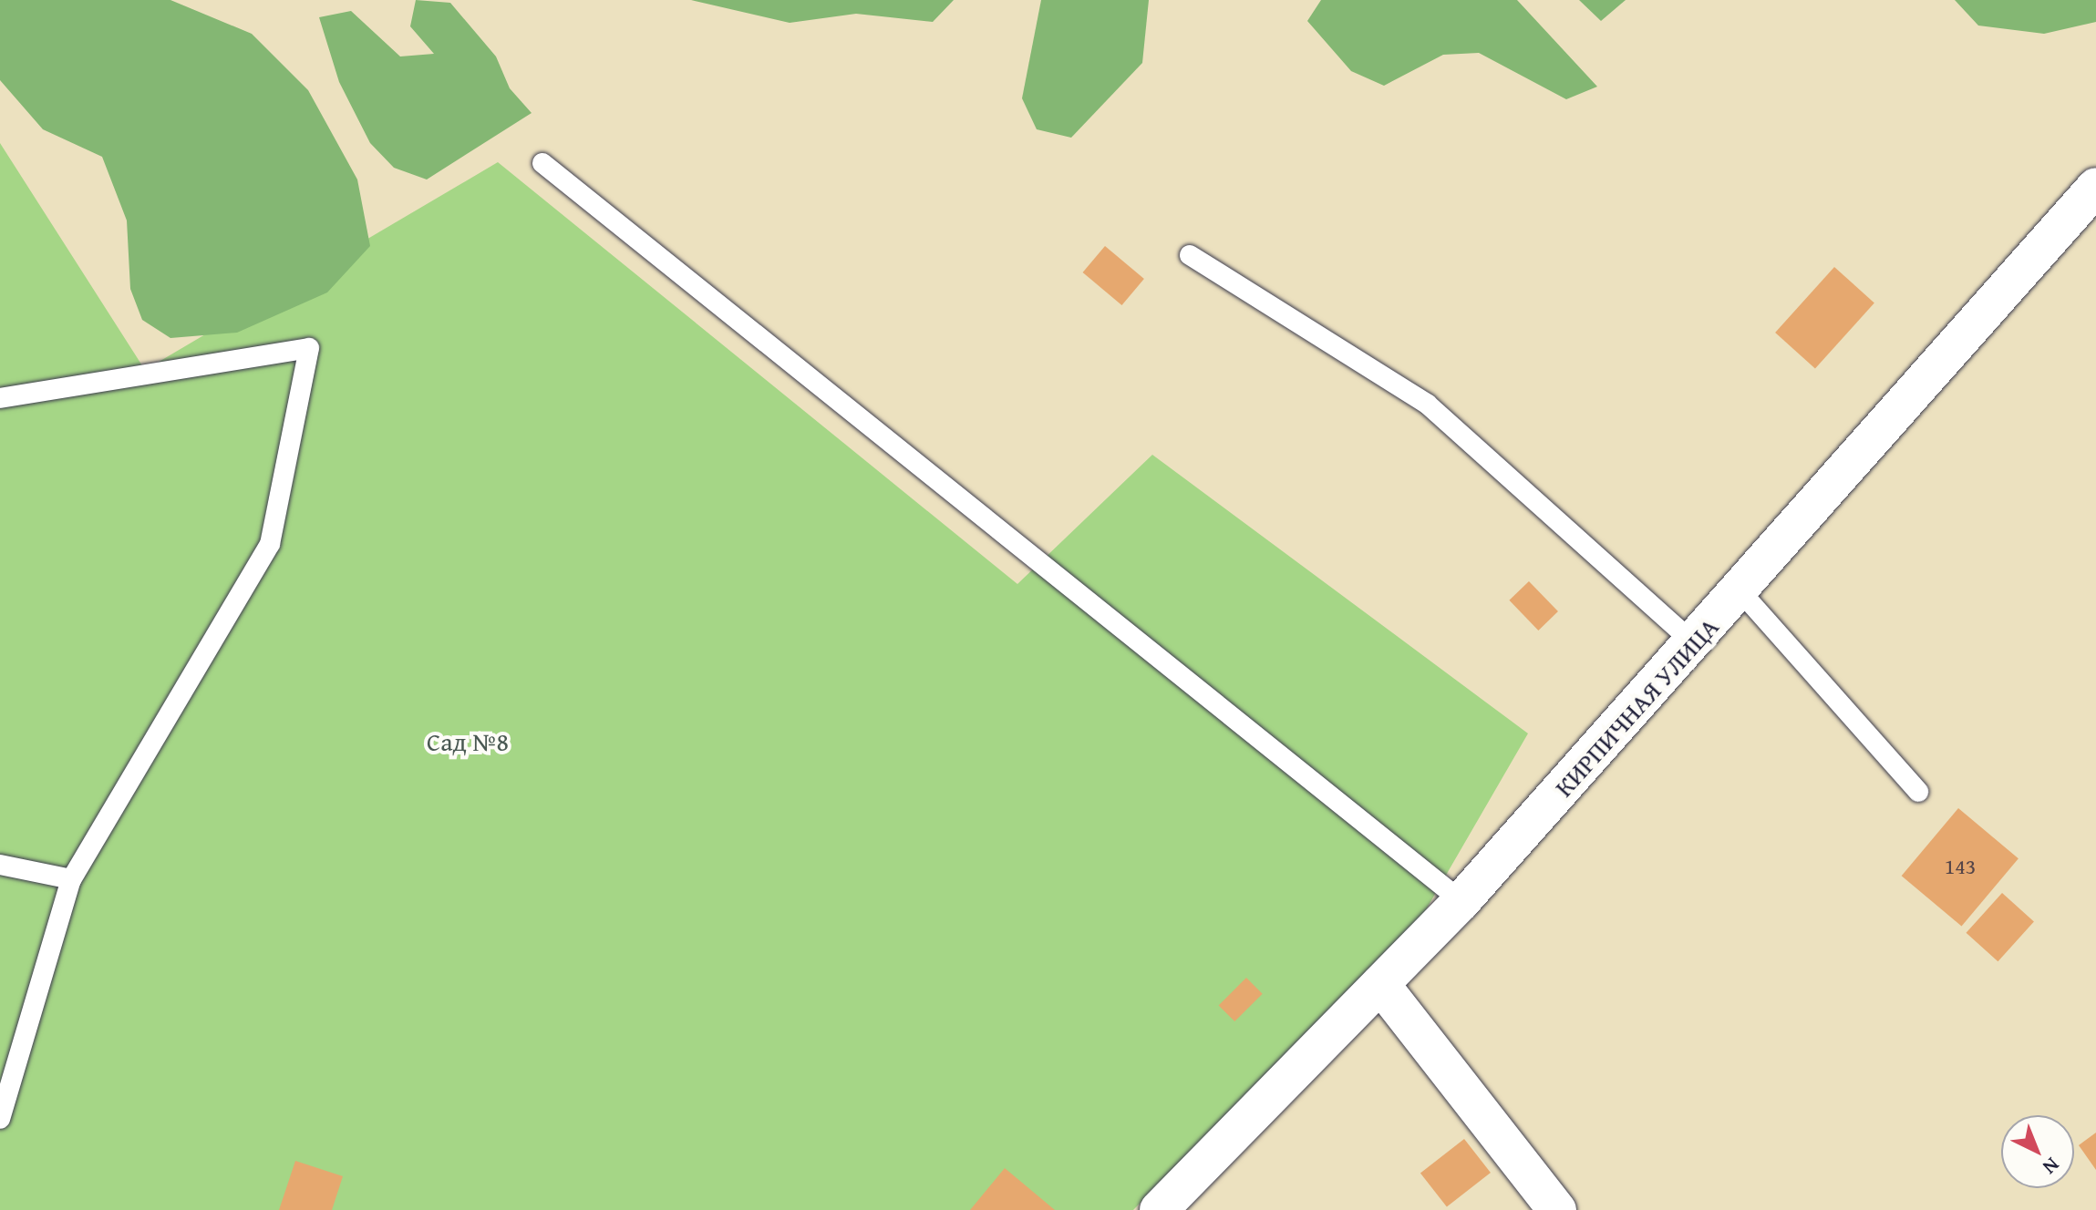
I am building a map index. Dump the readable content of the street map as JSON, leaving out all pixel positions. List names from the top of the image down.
{
  "streets": {
    "street": ["КИРПИЧНАЯ УЛИЦА"]
  },
  "parks": ["Сад №8"],
  "house_numbers": ["143"],
  "north": "bottom right"
}
